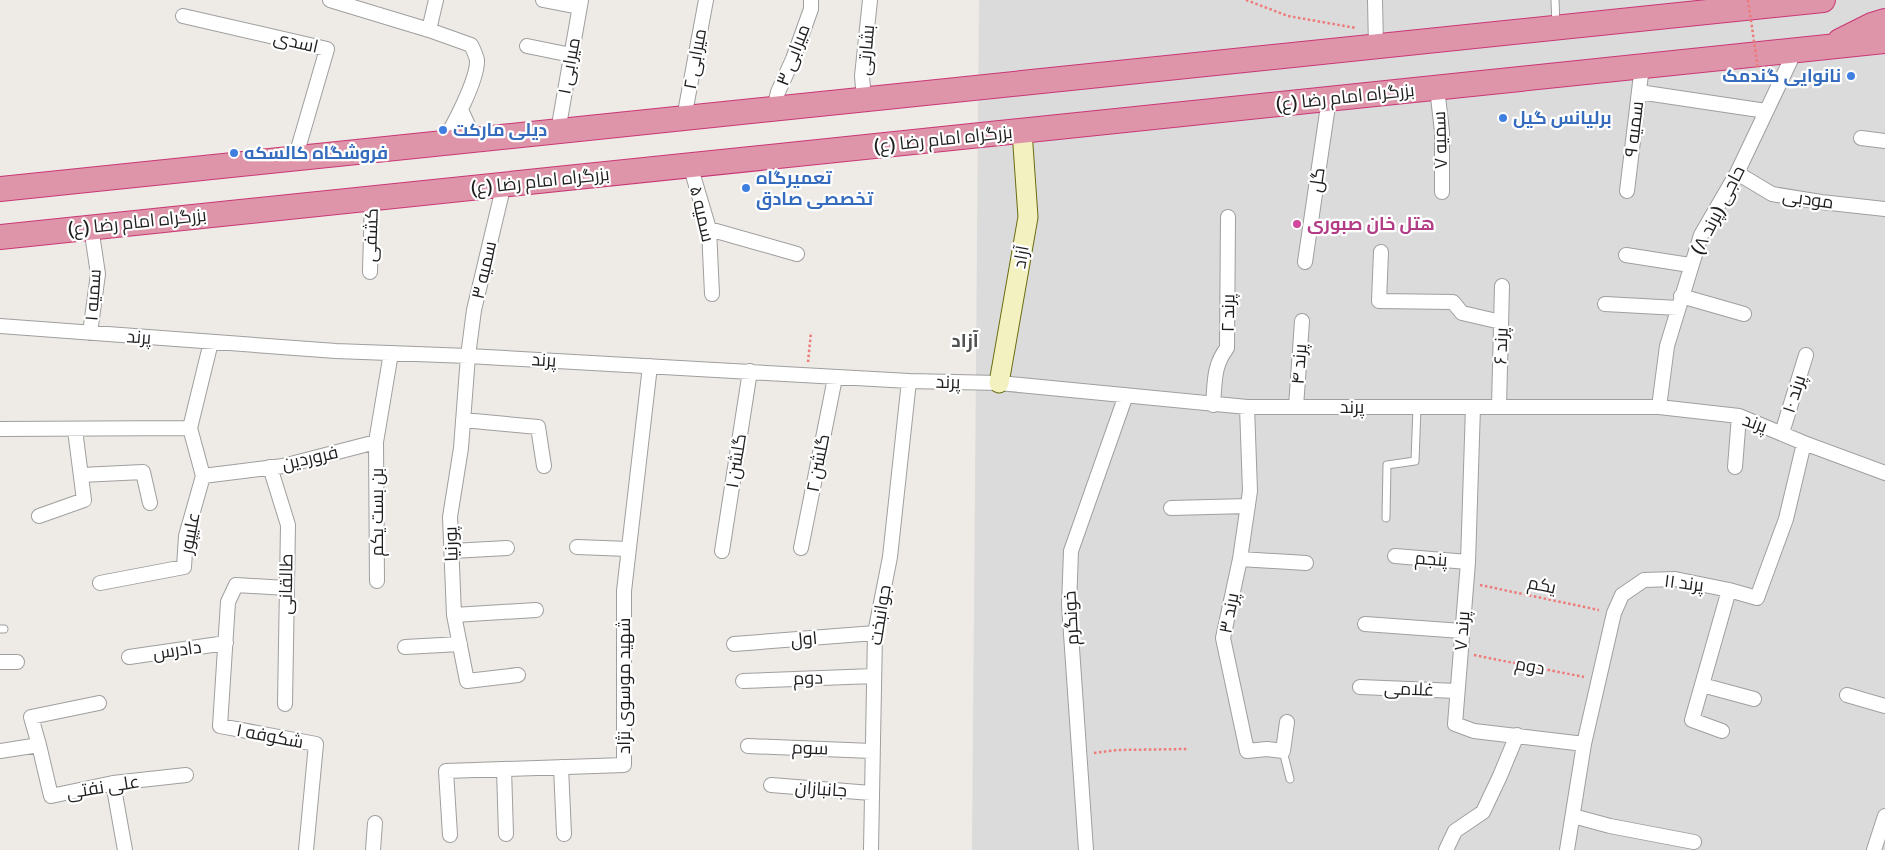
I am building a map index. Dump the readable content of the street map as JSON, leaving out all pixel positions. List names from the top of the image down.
{
  "streets": {
    "highway": ["بزرگراه امام رضا (ع)"],
    "street": [
      "اسدی",
      "بشارتی",
      "میرابی ۳",
      "میرابی ۲",
      "میرابی ۱",
      "سمیه ۹",
      "سمیه ۷",
      "گل",
      "مودبی",
      "حاجی (پرند ۸)",
      "سمیه ۵",
      "کشفی",
      "آزاد",
      "سمیه ۳",
      "سمیه ۱",
      "پرند ۲",
      "پرند",
      "پرند ۶",
      "پرند ۴",
      "پرند ۱۰",
      "فروردین",
      "گلشن ۱",
      "گلشن ۲",
      "بن بست یکم",
      "علیپور",
      "پورنیا",
      "پنجم",
      "پرند ۱۱",
      "طالقانی",
      "پرند ۳",
      "جوانبخت",
      "خونگرم",
      "پرند ۷",
      "اول",
      "دادرس",
      "دوم",
      "شهید موسوی نژاد",
      "غلامی",
      "شکوفه ۱",
      "سوم",
      "علی نفتی",
      "جانبازان"
    ],
    "path": ["یکم"]
  },
  "crossings": [
    ["بزرگراه امام رضا (ع)", "سمیه ۹"],
    ["بزرگراه امام رضا (ع)", "سمیه ۷"],
    ["بزرگراه امام رضا (ع)", "گل"],
    ["بزرگراه امام رضا (ع)", "حاجی (پرند ۸)"],
    ["بزرگراه امام رضا (ع)", "سمیه ۵"],
    ["بزرگراه امام رضا (ع)", "کشفی"],
    ["بزرگراه امام رضا (ع)", "آزاد"],
    ["بزرگراه امام رضا (ع)", "سمیه ۳"],
    ["بزرگراه امام رضا (ع)", "سمیه ۱"],
    ["مودبی", "حاجی (پرند ۸)"],
    ["حاجی (پرند ۸)", "پرند"],
    ["آزاد", "پرند"],
    ["سمیه ۳", "پرند"],
    ["سمیه ۳", "پورنیا"],
    ["سمیه ۱", "پرند"],
    ["پرند ۲", "پرند"],
    ["پرند", "پرند ۶"],
    ["پرند", "پرند ۴"],
    ["پرند", "پرند ۱۰"],
    ["پرند", "گلشن ۱"],
    ["پرند", "گلشن ۲"],
    ["پرند", "پورنیا"],
    ["پرند", "پرند ۱۱"],
    ["پرند", "پرند ۳"],
    ["پرند", "جوانبخت"],
    ["پرند", "خونگرم"],
    ["پرند", "پرند ۷"],
    ["پرند", "شهید موسوی نژاد"],
    ["فروردین", "بن بست یکم"],
    ["فروردین", "علیپور"],
    ["فروردین", "طالقانی"],
    ["پنجم", "پرند ۷"],
    ["پرند ۱۱", "یکم"],
    ["پرند ۱۱", "پرند ۷"],
    ["پرند ۱۱", "دوم"],
    ["طالقانی", "شکوفه ۱"],
    ["یکم", "پرند ۷"],
    ["جوانبخت", "اول"],
    ["جوانبخت", "دوم"],
    ["جوانبخت", "سوم"],
    ["جوانبخت", "جانبازان"],
    ["پرند ۷", "دوم"],
    ["پرند ۷", "غلامی"],
    ["دادرس", "شکوفه ۱"]
  ],
  "districts": ["آزاد"],
  "places": [
    "نانوایی گندمک",
    "برلیانس گیل",
    "دیلی مارکت",
    "فروشگاه کالسکه",
    "تعمیرگاه تخصصی صادق",
    "هتل خان صبوری"
  ]
}
